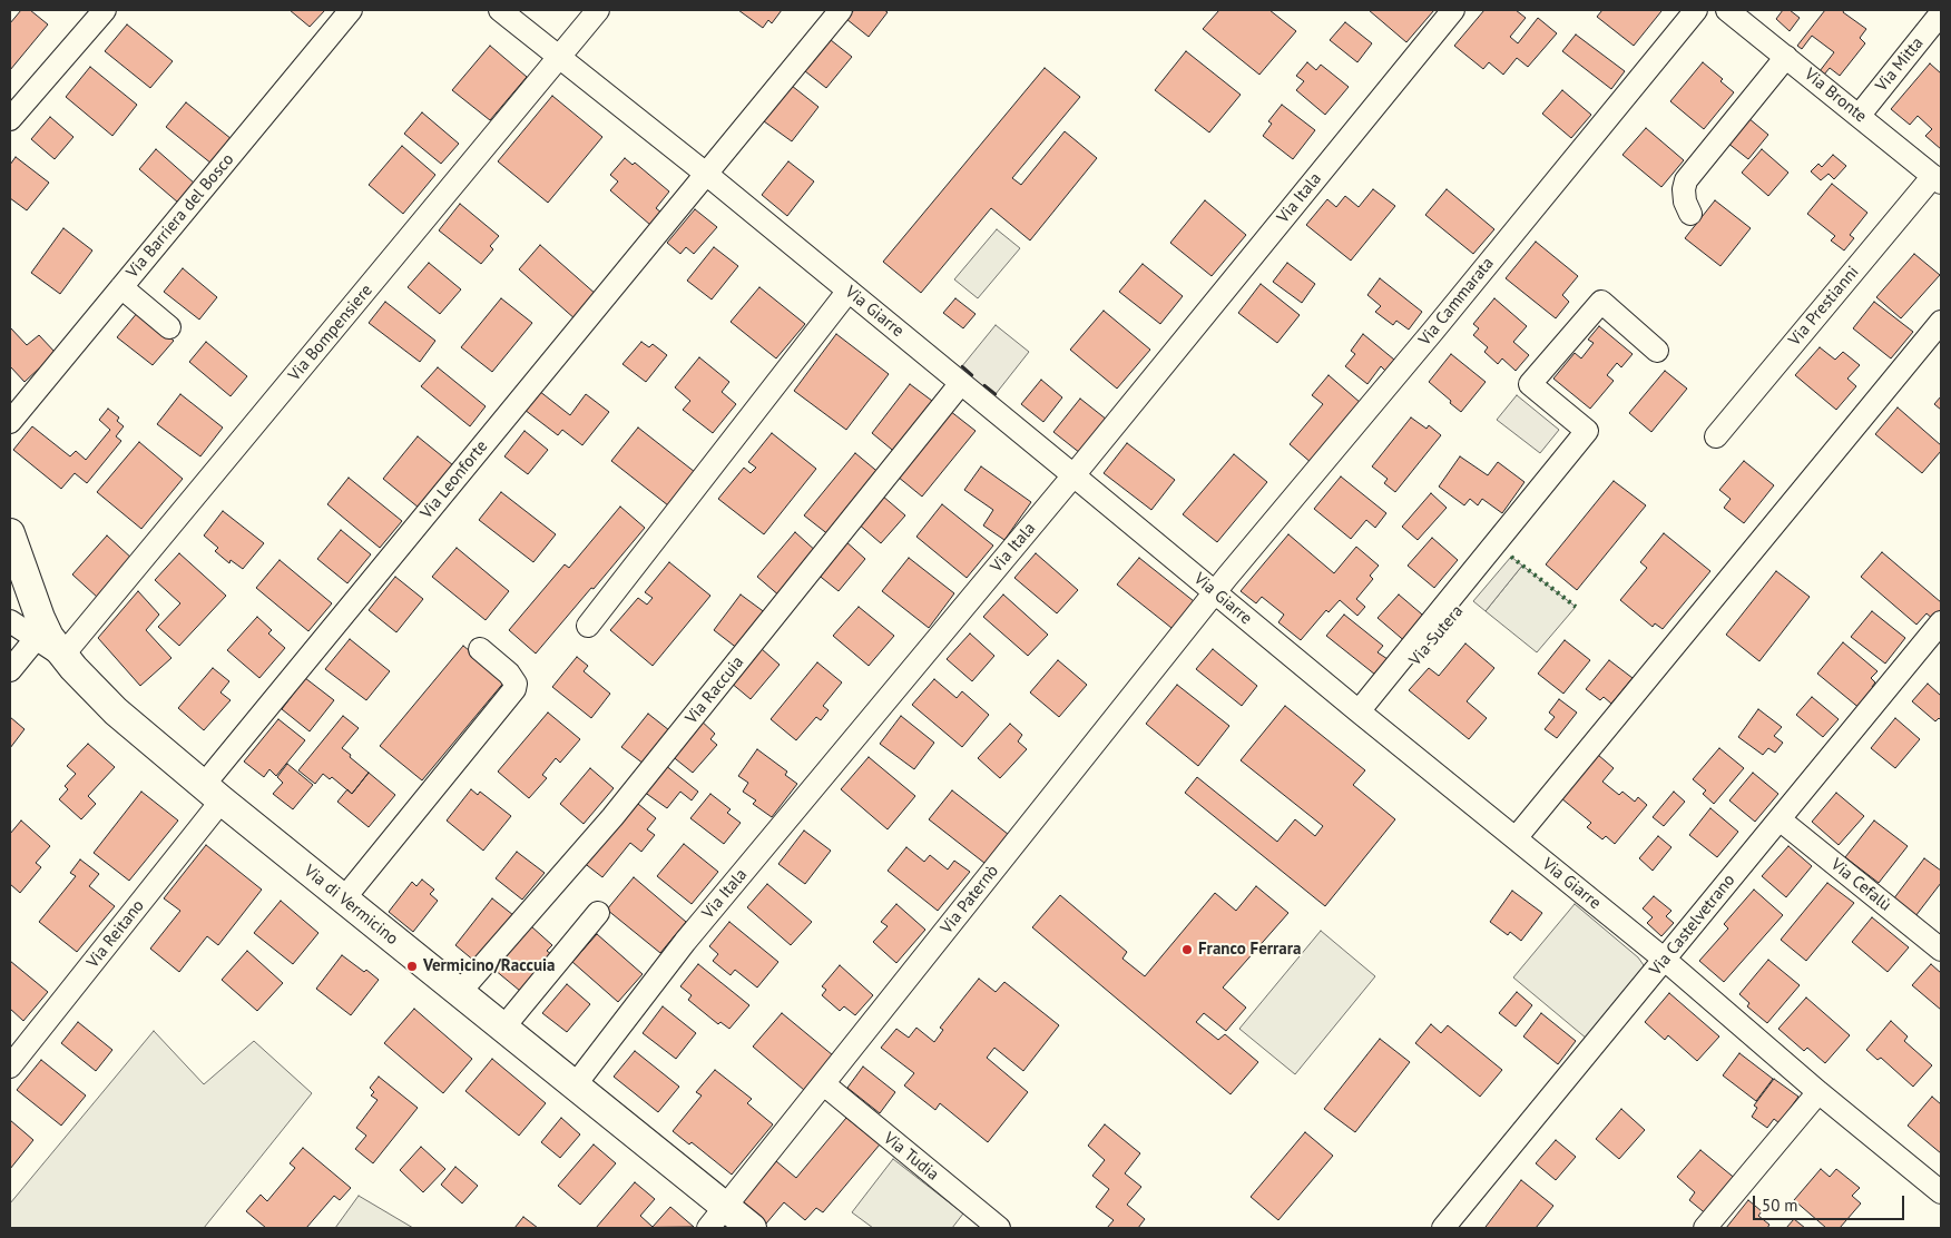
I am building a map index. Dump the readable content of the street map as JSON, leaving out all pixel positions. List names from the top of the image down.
{
  "streets": {
    "main road": ["Via di Vermicino"],
    "street": [
      "Via Mitta",
      "Via Bronte",
      "Via Itala",
      "Via Barriera del Bosco",
      "Via Cammarata",
      "Via Prestianni",
      "Via Giarre",
      "Via Bompensiere",
      "Via Leonforte",
      "Via Sutera",
      "Via Raccuia",
      "Via Cefalù",
      "Via Paternò",
      "Via Castelvetrano",
      "Via Reitano",
      "Via Tudia"
    ]
  },
  "crossings": [
    ["Via Mitta", "Via Bronte"],
    ["Via Bronte", "Via Prestianni"],
    ["Via Itala", "Via Giarre"],
    ["Via Itala", "Via di Vermicino"],
    ["Via Cammarata", "Via Giarre"],
    ["Via Cammarata", "Via Paternò"],
    ["Via Giarre", "Via Bompensiere"],
    ["Via Giarre", "Via Leonforte"],
    ["Via Giarre", "Via Sutera"],
    ["Via Giarre", "Via Raccuia"],
    ["Via Giarre", "Via Paternò"],
    ["Via Giarre", "Via Castelvetrano"],
    ["Via Bompensiere", "Via di Vermicino"],
    ["Via Leonforte", "Via di Vermicino"],
    ["Via Leonforte", "Via Reitano"],
    ["Via Raccuia", "Via di Vermicino"],
    ["Via Cefalù", "Via Castelvetrano"],
    ["Via Paternò", "Via di Vermicino"],
    ["Via Paternò", "Via Tudia"],
    ["Via di Vermicino", "Via Reitano"]
  ],
  "places": ["Franco Ferrara", "Vermicino/Raccuia"],
  "scale_bar": "50 m"
}
